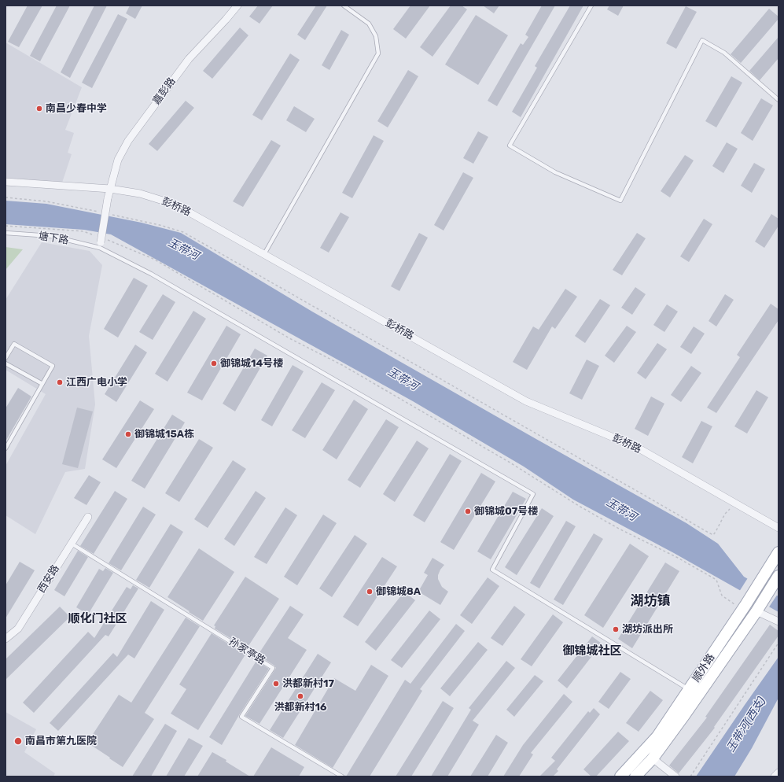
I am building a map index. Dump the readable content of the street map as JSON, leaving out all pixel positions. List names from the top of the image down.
{
  "streets": {
    "main road": ["顺外路"],
    "street": ["嘉彭路", "彭桥路", "西安路"],
    "lane": ["塘下路", "孙家亭路"]
  },
  "crossings": [
    ["嘉彭路", "彭桥路"],
    ["嘉彭路", "塘下路"],
    ["塘下路", "顺外路"],
    ["西安路", "孙家亭路"]
  ],
  "districts": ["湖坊镇", "顺化门社区", "御锦城社区"],
  "water": ["玉带河", "玉带河(西支)"],
  "places": [
    "南昌少春中学",
    "御锦城14号楼",
    "江西广电小学",
    "御锦城15A栋",
    "御锦城07号楼",
    "御锦城8A",
    "湖坊派出所",
    "洪都新村17",
    "洪都新村16",
    "南昌市第九医院"
  ]
}
